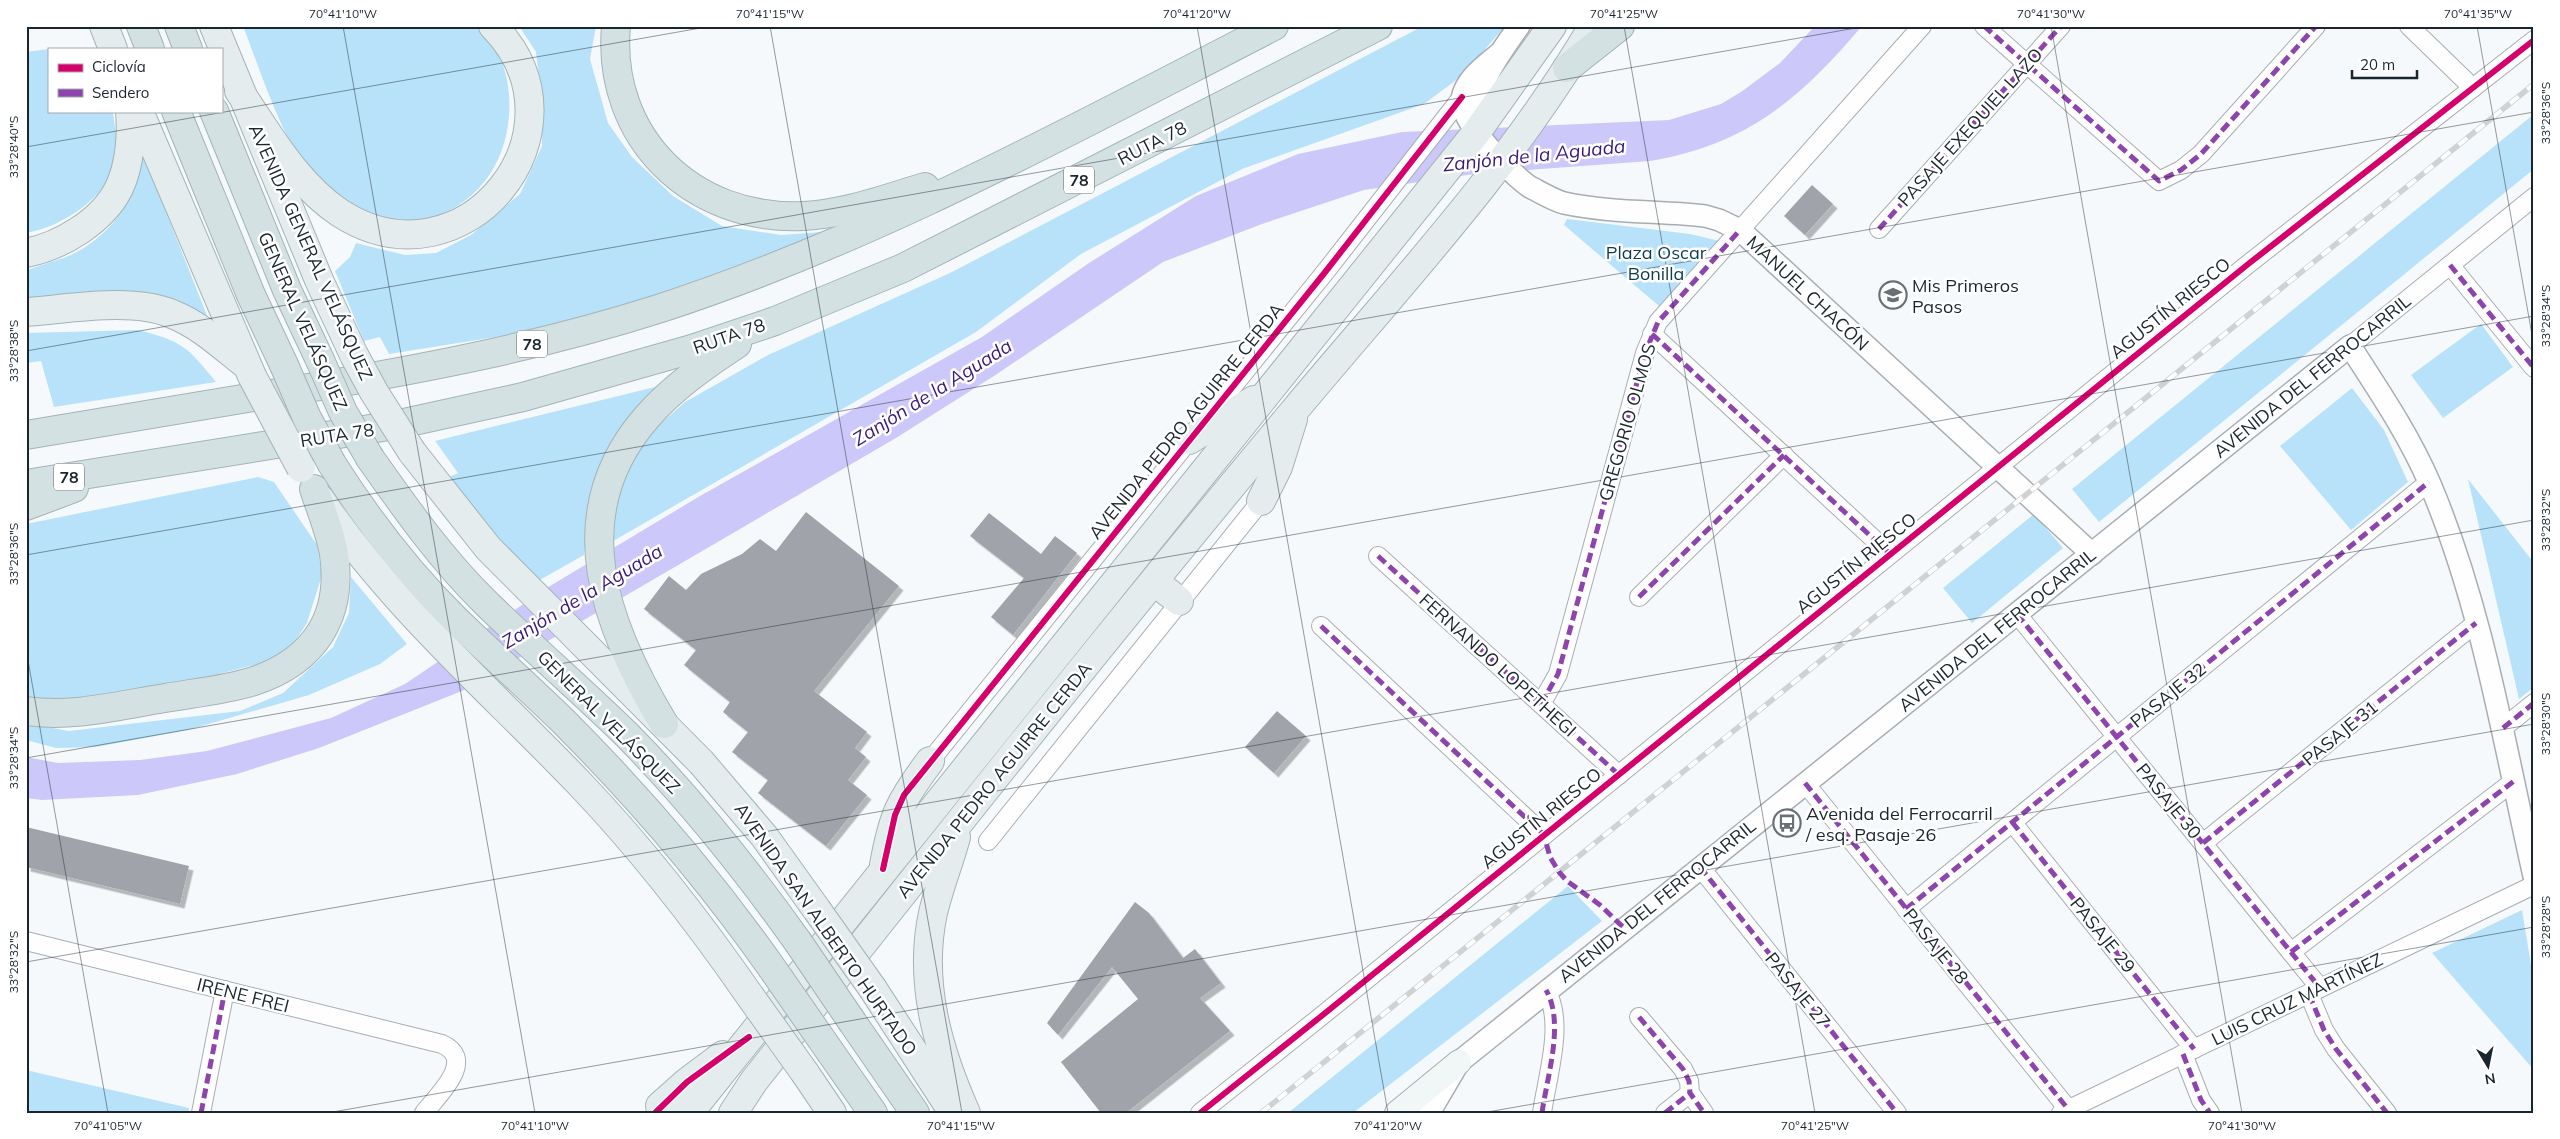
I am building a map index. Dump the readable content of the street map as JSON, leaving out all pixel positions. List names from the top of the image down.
{
  "streets": {
    "highway": ["RUTA 78", "78", "GENERAL VELÁSQUEZ"],
    "main road": ["AVENIDA GENERAL VELÁSQUEZ", "AVENIDA PEDRO AGUIRRE CERDA", "AVENIDA SAN ALBERTO HURTADO"],
    "street": [
      "PASAJE EXEQUIEL LAZO",
      "MANUEL CHACÓN",
      "AGUSTÍN RIESCO",
      "AVENIDA DEL FERROCARRIL",
      "GREGORIO OLMOS",
      "FERNANDO LOPETHEGI",
      "PASAJE 32",
      "PASAJE 31",
      "PASAJE 30",
      "PASAJE 29",
      "PASAJE 28",
      "PASAJE 27",
      "IRENE FREI",
      "LUIS CRUZ MARTÍNEZ"
    ]
  },
  "crossings": [
    ["AVENIDA GENERAL VELÁSQUEZ", "AVENIDA SAN ALBERTO HURTADO"],
    ["MANUEL CHACÓN", "AGUSTÍN RIESCO"],
    ["MANUEL CHACÓN", "AVENIDA DEL FERROCARRIL"],
    ["MANUEL CHACÓN", "AVENIDA PEDRO AGUIRRE CERDA"],
    ["MANUEL CHACÓN", "GREGORIO OLMOS"],
    ["AGUSTÍN RIESCO", "FERNANDO LOPETHEGI"],
    ["AVENIDA DEL FERROCARRIL", "PASAJE 30"],
    ["AVENIDA DEL FERROCARRIL", "PASAJE 28"],
    ["AVENIDA DEL FERROCARRIL", "PASAJE 27"],
    ["GREGORIO OLMOS", "FERNANDO LOPETHEGI"],
    ["PASAJE 32", "PASAJE 30"],
    ["PASAJE 32", "PASAJE 29"],
    ["PASAJE 32", "PASAJE 28"],
    ["PASAJE 31", "PASAJE 30"],
    ["PASAJE 30", "LUIS CRUZ MARTÍNEZ"],
    ["PASAJE 29", "LUIS CRUZ MARTÍNEZ"],
    ["PASAJE 28", "LUIS CRUZ MARTÍNEZ"]
  ],
  "water": ["Zanjón de la Aguada"],
  "parks": ["Plaza Oscar Bonilla"],
  "places": {
    "school or university": ["Mis Primeros Pasos"],
    "bus stop": ["Avenida del Ferrocarril / esq. Pasaje 26"]
  },
  "legend": ["Ciclovía", "Sendero"],
  "scale_bar": "20 m",
  "north": "bottom",
  "coordinates": [
    "70°41'10\"W",
    "70°41'15\"W",
    "70°41'20\"W",
    "70°41'25\"W",
    "70°41'30\"W",
    "70°41'35\"W",
    "33°28'36\"S",
    "33°28'40\"S",
    "33°28'34\"S",
    "33°28'38\"S",
    "33°28'32\"S",
    "33°28'30\"S",
    "33°28'28\"S",
    "70°41'05\"W"
  ]
}
